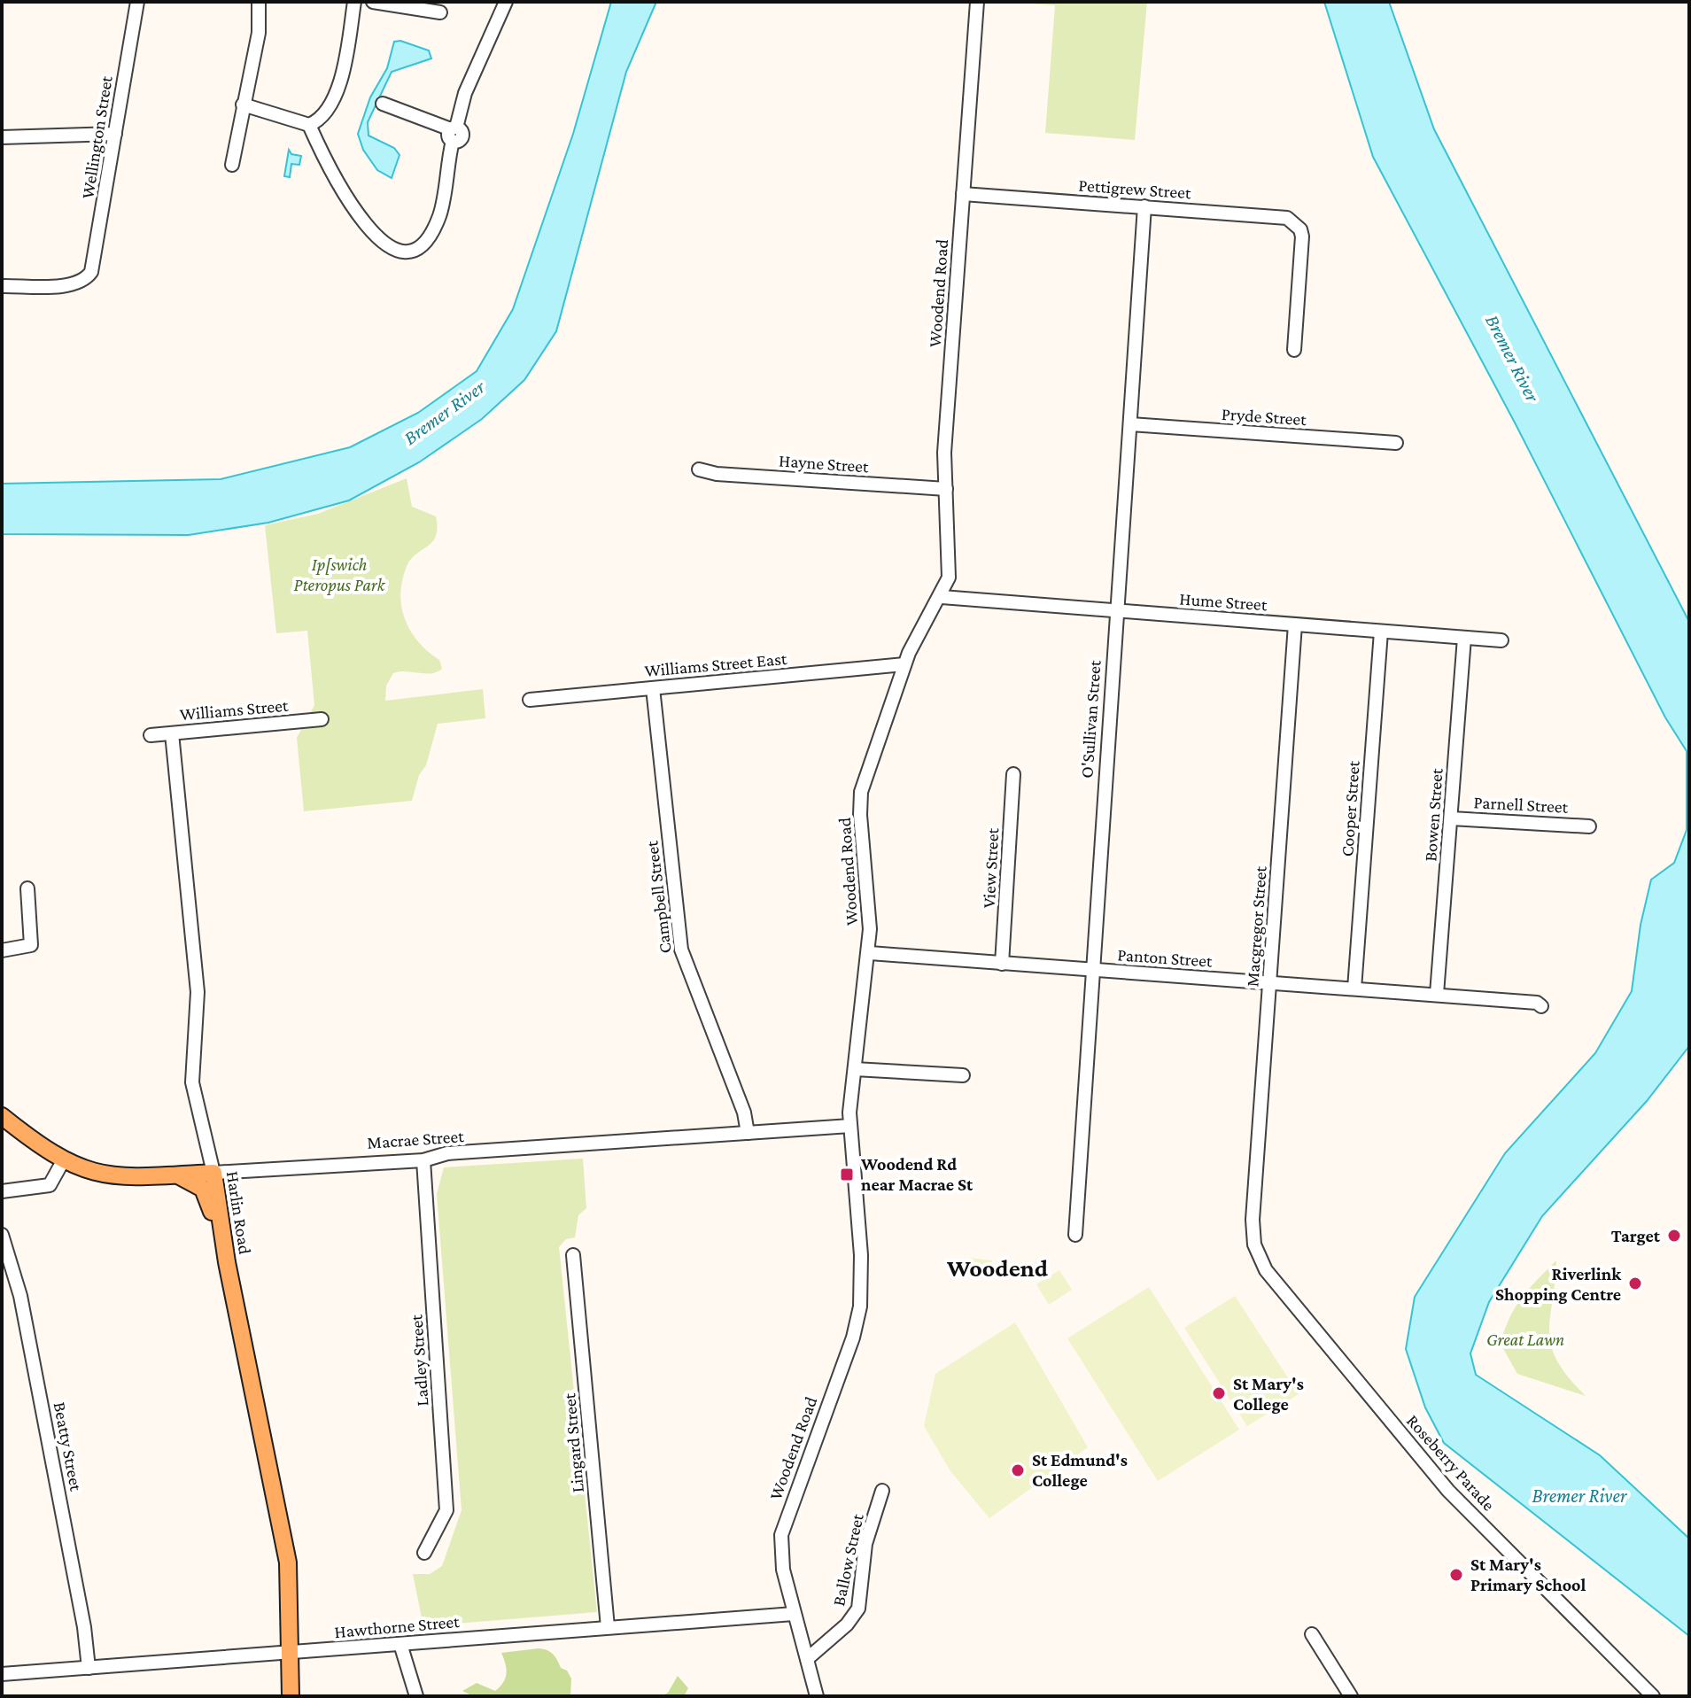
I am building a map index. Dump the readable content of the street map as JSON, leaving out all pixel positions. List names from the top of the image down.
{
  "streets": {
    "main road": ["Macrae Street", "Harlin Road"],
    "street": [
      "Wellington Street",
      "Pettigrew Street",
      "Woodend Road",
      "Pryde Street",
      "Hayne Street",
      "Hume Street",
      "Williams Street East",
      "Williams Street",
      "O'Sullivan Street",
      "Parnell Street",
      "Cooper Street",
      "Bowen Street",
      "View Street",
      "Campbell Street",
      "Macgregor Street",
      "Panton Street",
      "Ladley Street",
      "Lingard Street",
      "Beatty Street",
      "Roseberry Parade",
      "Ballow Street",
      "Hawthorne Street"
    ]
  },
  "crossings": [
    ["Pettigrew Street", "Woodend Road"],
    ["Pettigrew Street", "O'Sullivan Street"],
    ["Woodend Road", "Hayne Street"],
    ["Woodend Road", "Hume Street"],
    ["Woodend Road", "Williams Street East"],
    ["Woodend Road", "Panton Street"],
    ["Woodend Road", "Macrae Street"],
    ["Woodend Road", "Ballow Street"],
    ["Woodend Road", "Hawthorne Street"],
    ["Pryde Street", "O'Sullivan Street"],
    ["Hume Street", "O'Sullivan Street"],
    ["Hume Street", "Cooper Street"],
    ["Hume Street", "Bowen Street"],
    ["Hume Street", "Macgregor Street"],
    ["Williams Street East", "Campbell Street"],
    ["Williams Street", "Harlin Road"],
    ["O'Sullivan Street", "Panton Street"],
    ["Parnell Street", "Bowen Street"],
    ["Cooper Street", "Panton Street"],
    ["Bowen Street", "Panton Street"],
    ["View Street", "Panton Street"],
    ["Campbell Street", "Macrae Street"],
    ["Macgregor Street", "Panton Street"],
    ["Macgregor Street", "Roseberry Parade"],
    ["Macrae Street", "Harlin Road"],
    ["Macrae Street", "Ladley Street"],
    ["Harlin Road", "Hawthorne Street"],
    ["Lingard Street", "Hawthorne Street"],
    ["Beatty Street", "Hawthorne Street"]
  ],
  "districts": ["Woodend"],
  "water": ["Bremer River"],
  "parks": ["Ip[swich Pteropus Park", "Great Lawn"],
  "places": {
    "transit": ["Woodend Rd near Macrae St"],
    "other": [
      "Target",
      "Riverlink Shopping Centre",
      "St Mary's College",
      "St Edmund's College",
      "St Mary's Primary School"
    ]
  }
}
